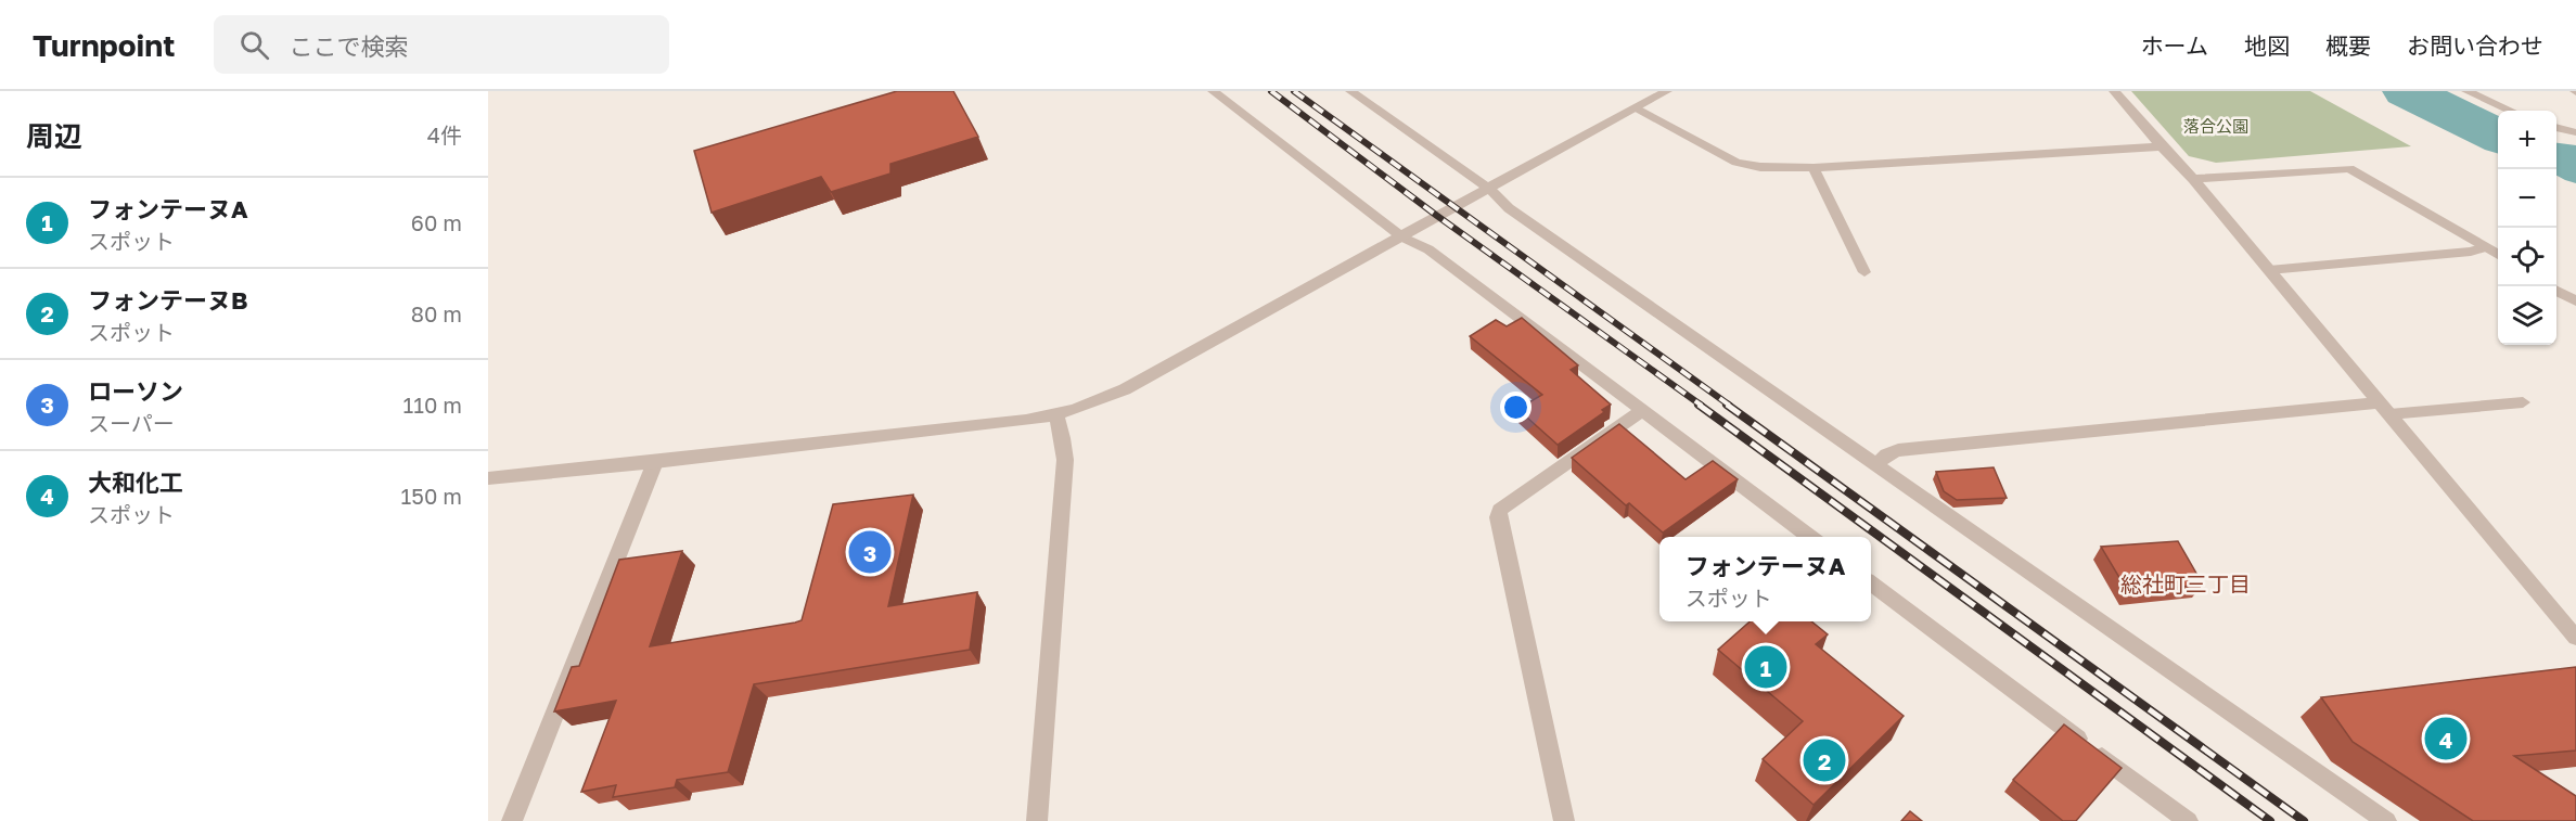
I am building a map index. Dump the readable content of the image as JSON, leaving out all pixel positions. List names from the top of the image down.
{
  "districts": ["総社町三丁目"],
  "parks": ["落合公園"],
  "page": {
    "header": "Turnpoint",
    "search": "ここで検索",
    "nav": [
      "ホーム",
      "地図",
      "概要",
      "お問い合わせ"
    ],
    "heading": ["周辺", "4件"],
    "map_buttons": ["+", "−"],
    "list": [
      {
        "mark": "1",
        "name": "フォンテーヌA",
        "note": "スポット",
        "value": "60 m"
      },
      {
        "mark": "2",
        "name": "フォンテーヌB",
        "note": "スポット",
        "value": "80 m"
      },
      {
        "mark": "3",
        "name": "ローソン",
        "note": "スーパー",
        "value": "110 m"
      },
      {
        "mark": "4",
        "name": "大和化工",
        "note": "スポット",
        "value": "150 m"
      }
    ],
    "pins": [
      "3",
      "1",
      "4",
      "2"
    ],
    "popup": ["フォンテーヌA", "スポット"]
  }
}
